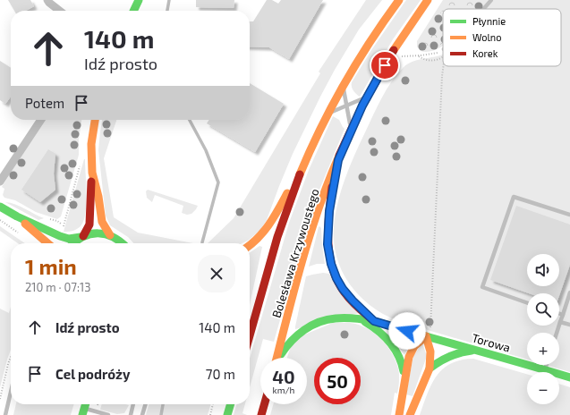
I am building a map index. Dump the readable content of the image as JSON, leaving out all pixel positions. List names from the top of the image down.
{
  "streets": {
    "main road": ["Bolesława Krzywoustego", "Torowa"]
  },
  "legend": ["Płynnie", "Wolno", "Korek"],
  "page": {
    "turn": ["140 m", "Idź prosto"],
    "then": "Potem",
    "heading": ["1 min", "210 m · 07:13"],
    "map_buttons": ["+", "−"],
    "list": [
      {
        "name": "Idź prosto",
        "value": "140 m"
      },
      {
        "name": "Cel podróży",
        "value": "70 m"
      }
    ],
    "speed": "40 km/h",
    "limit": "50"
  }
}
